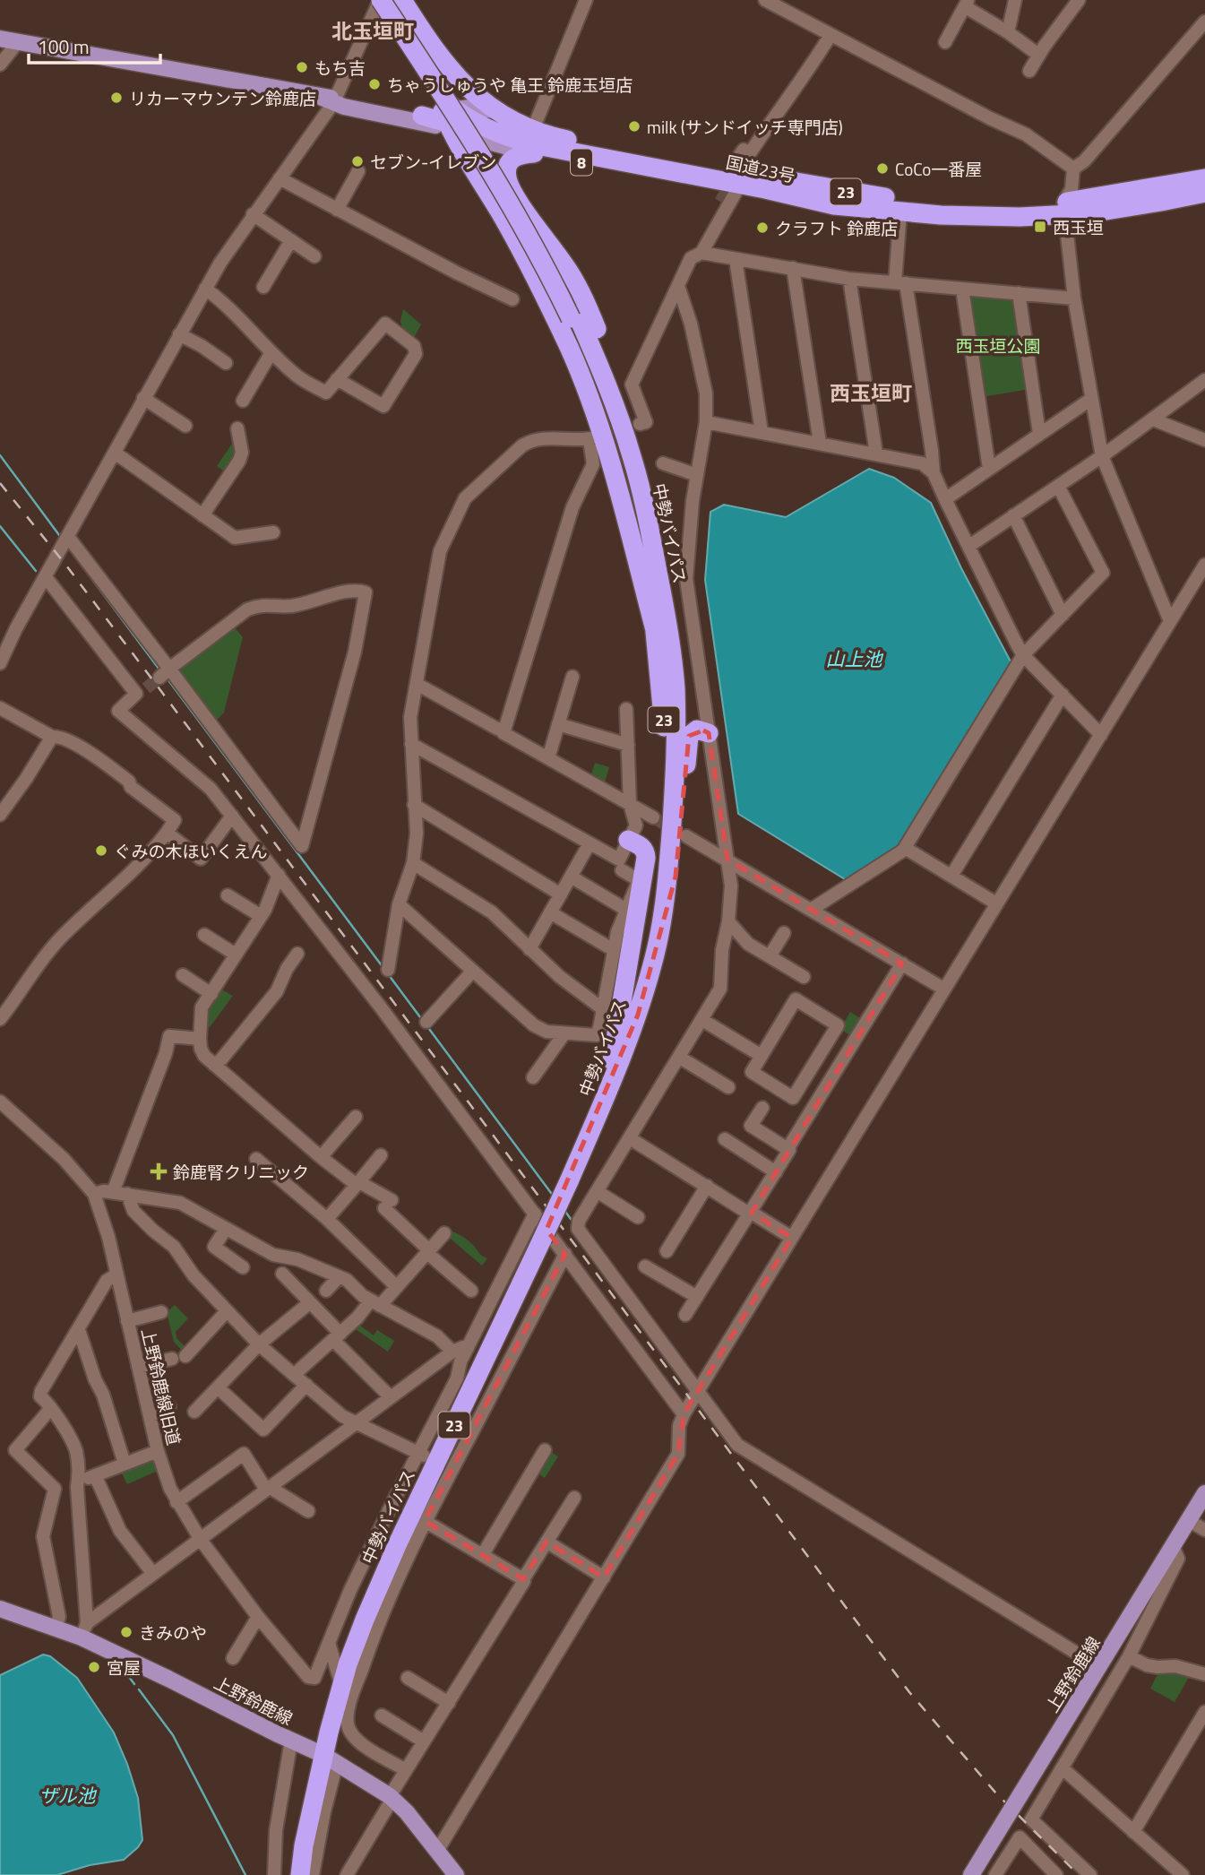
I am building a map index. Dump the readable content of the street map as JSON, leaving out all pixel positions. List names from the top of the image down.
{
  "streets": {
    "highway": ["国道23号", "23", "中勢バイパス"],
    "main road": ["8", "上野鈴鹿線"],
    "street": ["上野鈴鹿線旧道"]
  },
  "crossings": [
    ["8", "国道23号"],
    ["国道23号", "中勢バイパス"],
    ["中勢バイパス", "上野鈴鹿線"]
  ],
  "districts": ["北玉垣町", "西玉垣町"],
  "water": ["山上池", "ザル池"],
  "parks": ["西玉垣公園"],
  "places": {
    "other": [
      "もち吉",
      "ちゃうしゅうや 亀王 鈴鹿玉垣店",
      "リカーマウンテン鈴鹿店",
      "milk (サンドイッチ専門店)",
      "セブン-イレブン",
      "CoCo一番屋",
      "クラフト 鈴鹿店",
      "ぐみの木ほいくえん",
      "きみのや",
      "宮屋"
    ],
    "transit": ["西玉垣"],
    "health": ["鈴鹿腎クリニック"]
  },
  "scale_bar": "100 m"
}
